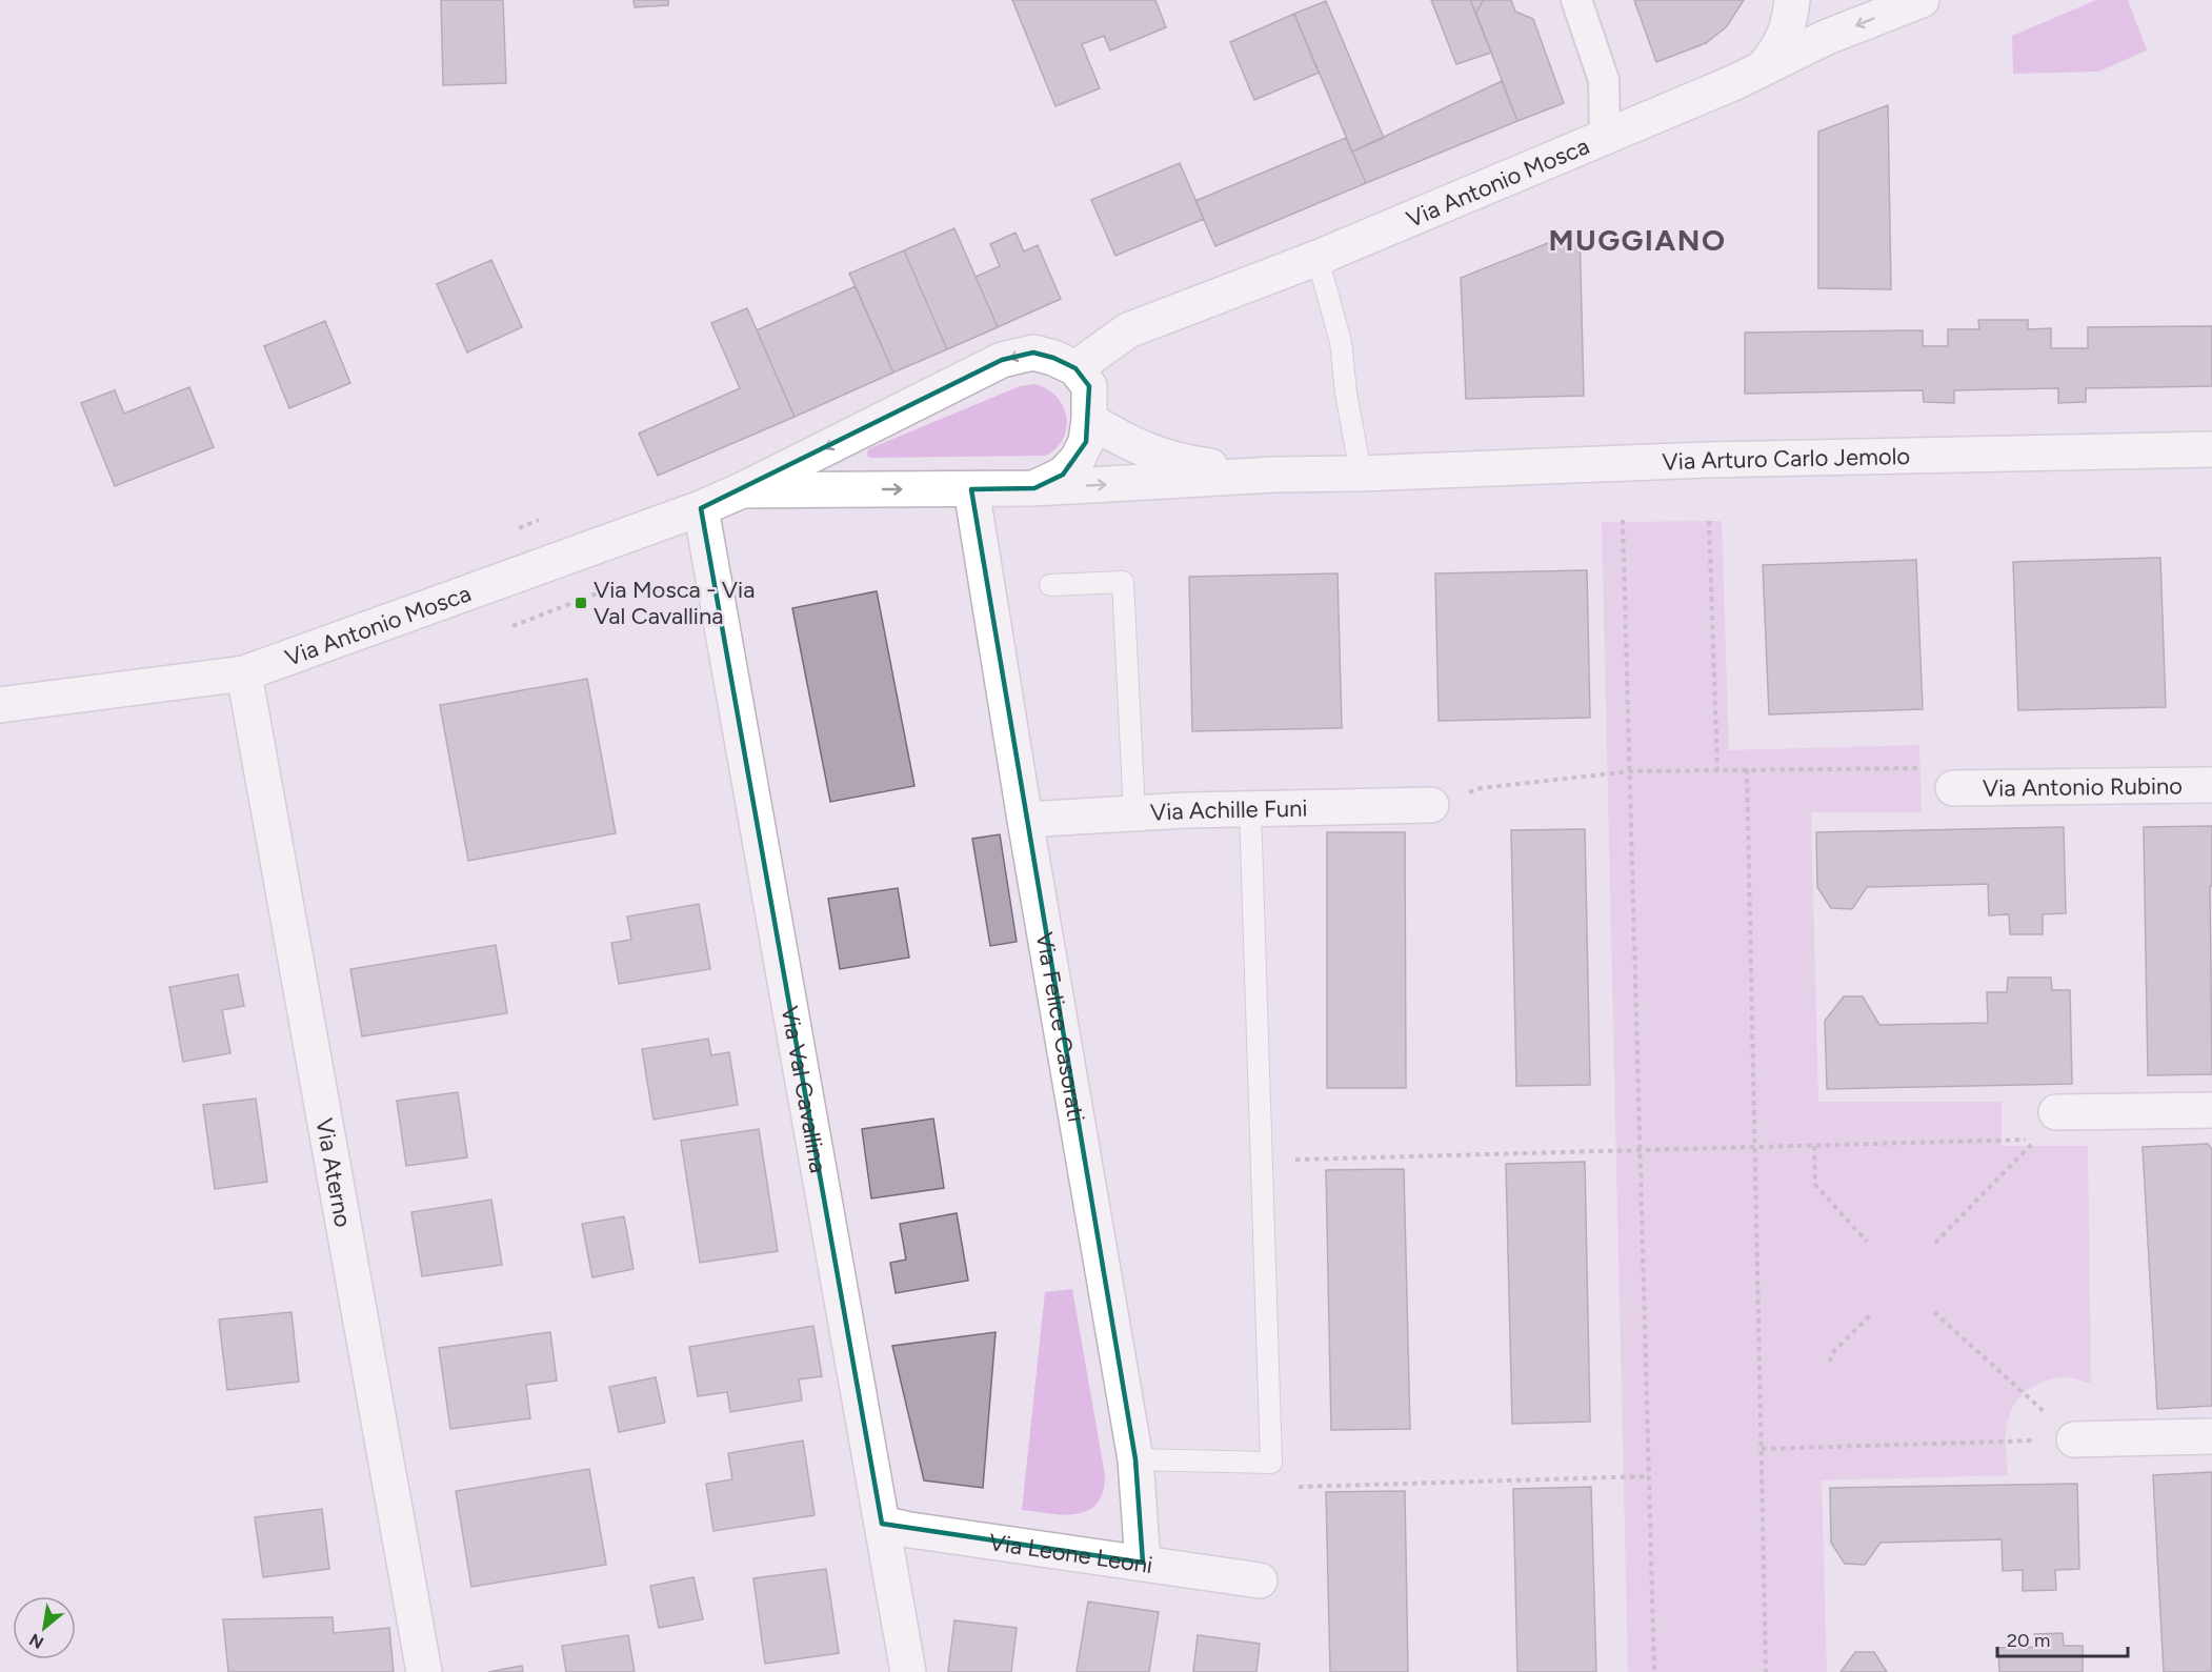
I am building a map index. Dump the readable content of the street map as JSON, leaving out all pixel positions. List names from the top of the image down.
{
  "streets": {
    "street": [
      "Via Antonio Mosca",
      "Via Arturo Carlo Jemolo",
      "Via Antonio Rubino",
      "Via Achille Funi",
      "Via Felice Casorati",
      "Via Val Cavallina",
      "Via Aterno",
      "Via Leone Leoni"
    ]
  },
  "crossings": [
    ["Via Antonio Mosca", "Via Arturo Carlo Jemolo"],
    ["Via Antonio Mosca", "Via Val Cavallina"],
    ["Via Antonio Mosca", "Via Aterno"],
    ["Via Arturo Carlo Jemolo", "Via Felice Casorati"],
    ["Via Achille Funi", "Via Felice Casorati"],
    ["Via Felice Casorati", "Via Leone Leoni"],
    ["Via Val Cavallina", "Via Leone Leoni"]
  ],
  "districts": ["MUGGIANO"],
  "places": {
    "transit": ["Via Mosca - Via Val Cavallina"]
  },
  "scale_bar": "20 m",
  "north": "bottom left"
}
